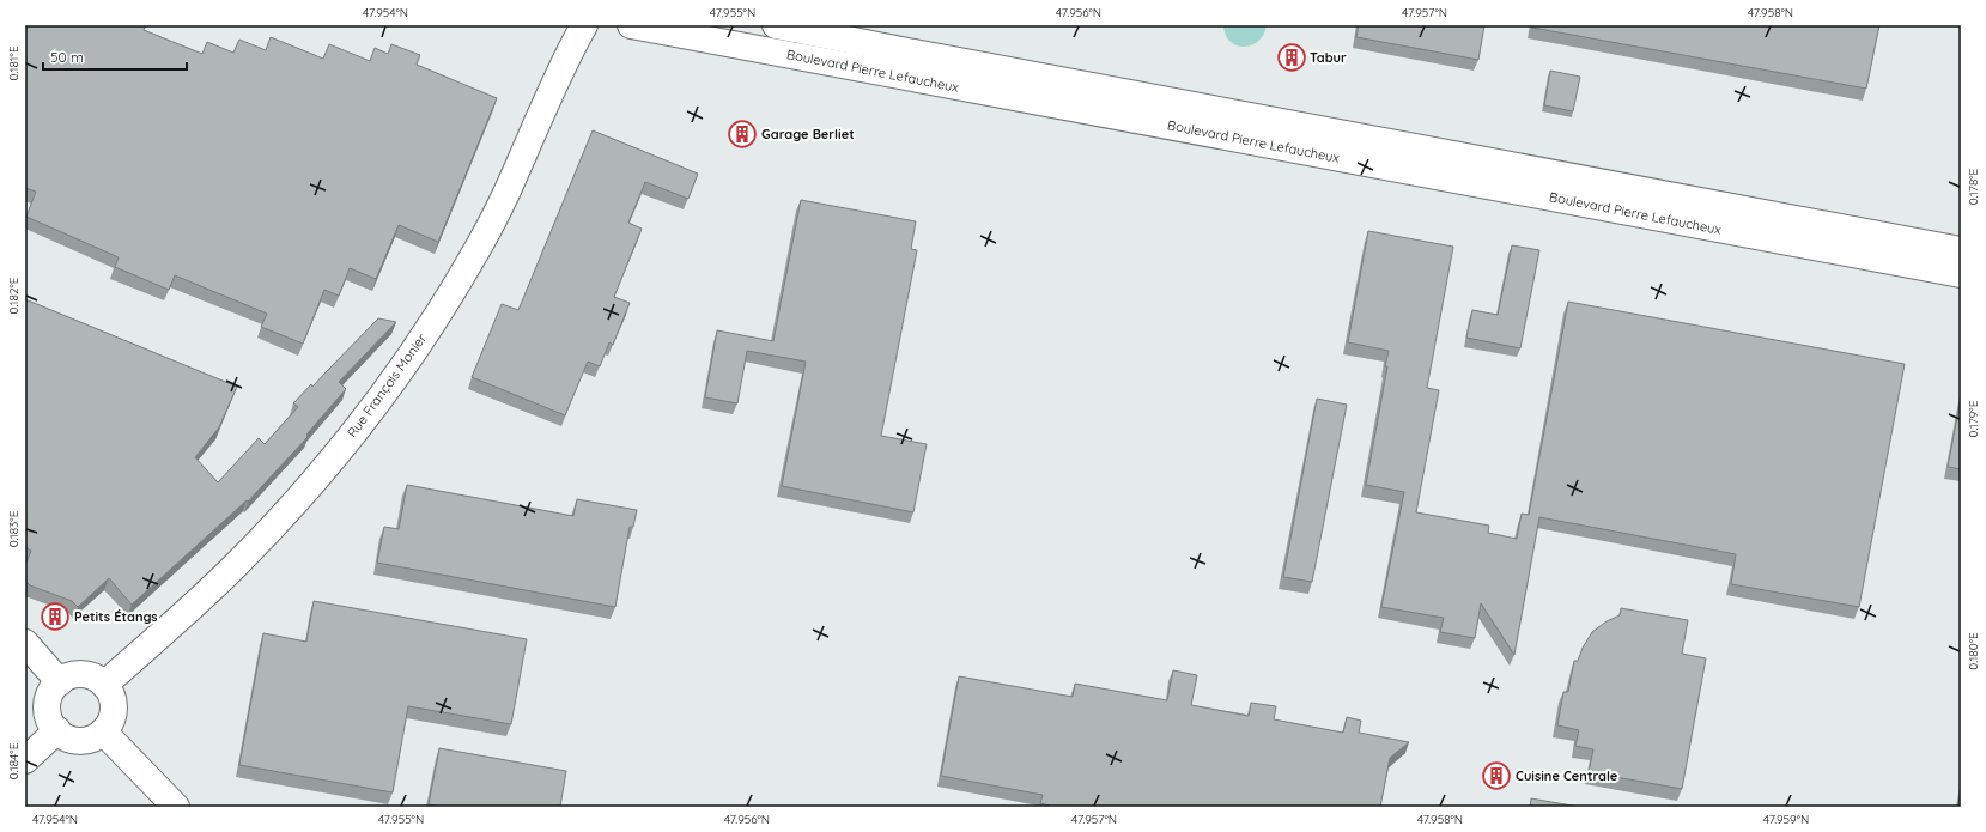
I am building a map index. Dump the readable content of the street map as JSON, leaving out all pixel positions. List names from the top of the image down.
{
  "streets": {
    "main road": ["Boulevard Pierre Lefaucheux", "Rue François Monier"]
  },
  "places": {
    "building": [
      "Tabur",
      "Garage Berliet",
      "Petits Étangs",
      "Cuisine Centrale"
    ]
  },
  "scale_bar": "50 m",
  "coordinates": [
    "47.954°N",
    "47.955°N",
    "47.956°N",
    "47.957°N",
    "47.958°N",
    "0.181°E",
    "0.178°E",
    "0.182°E",
    "0.179°E",
    "0.183°E",
    "0.180°E",
    "0.184°E",
    "47.959°N"
  ]
}
